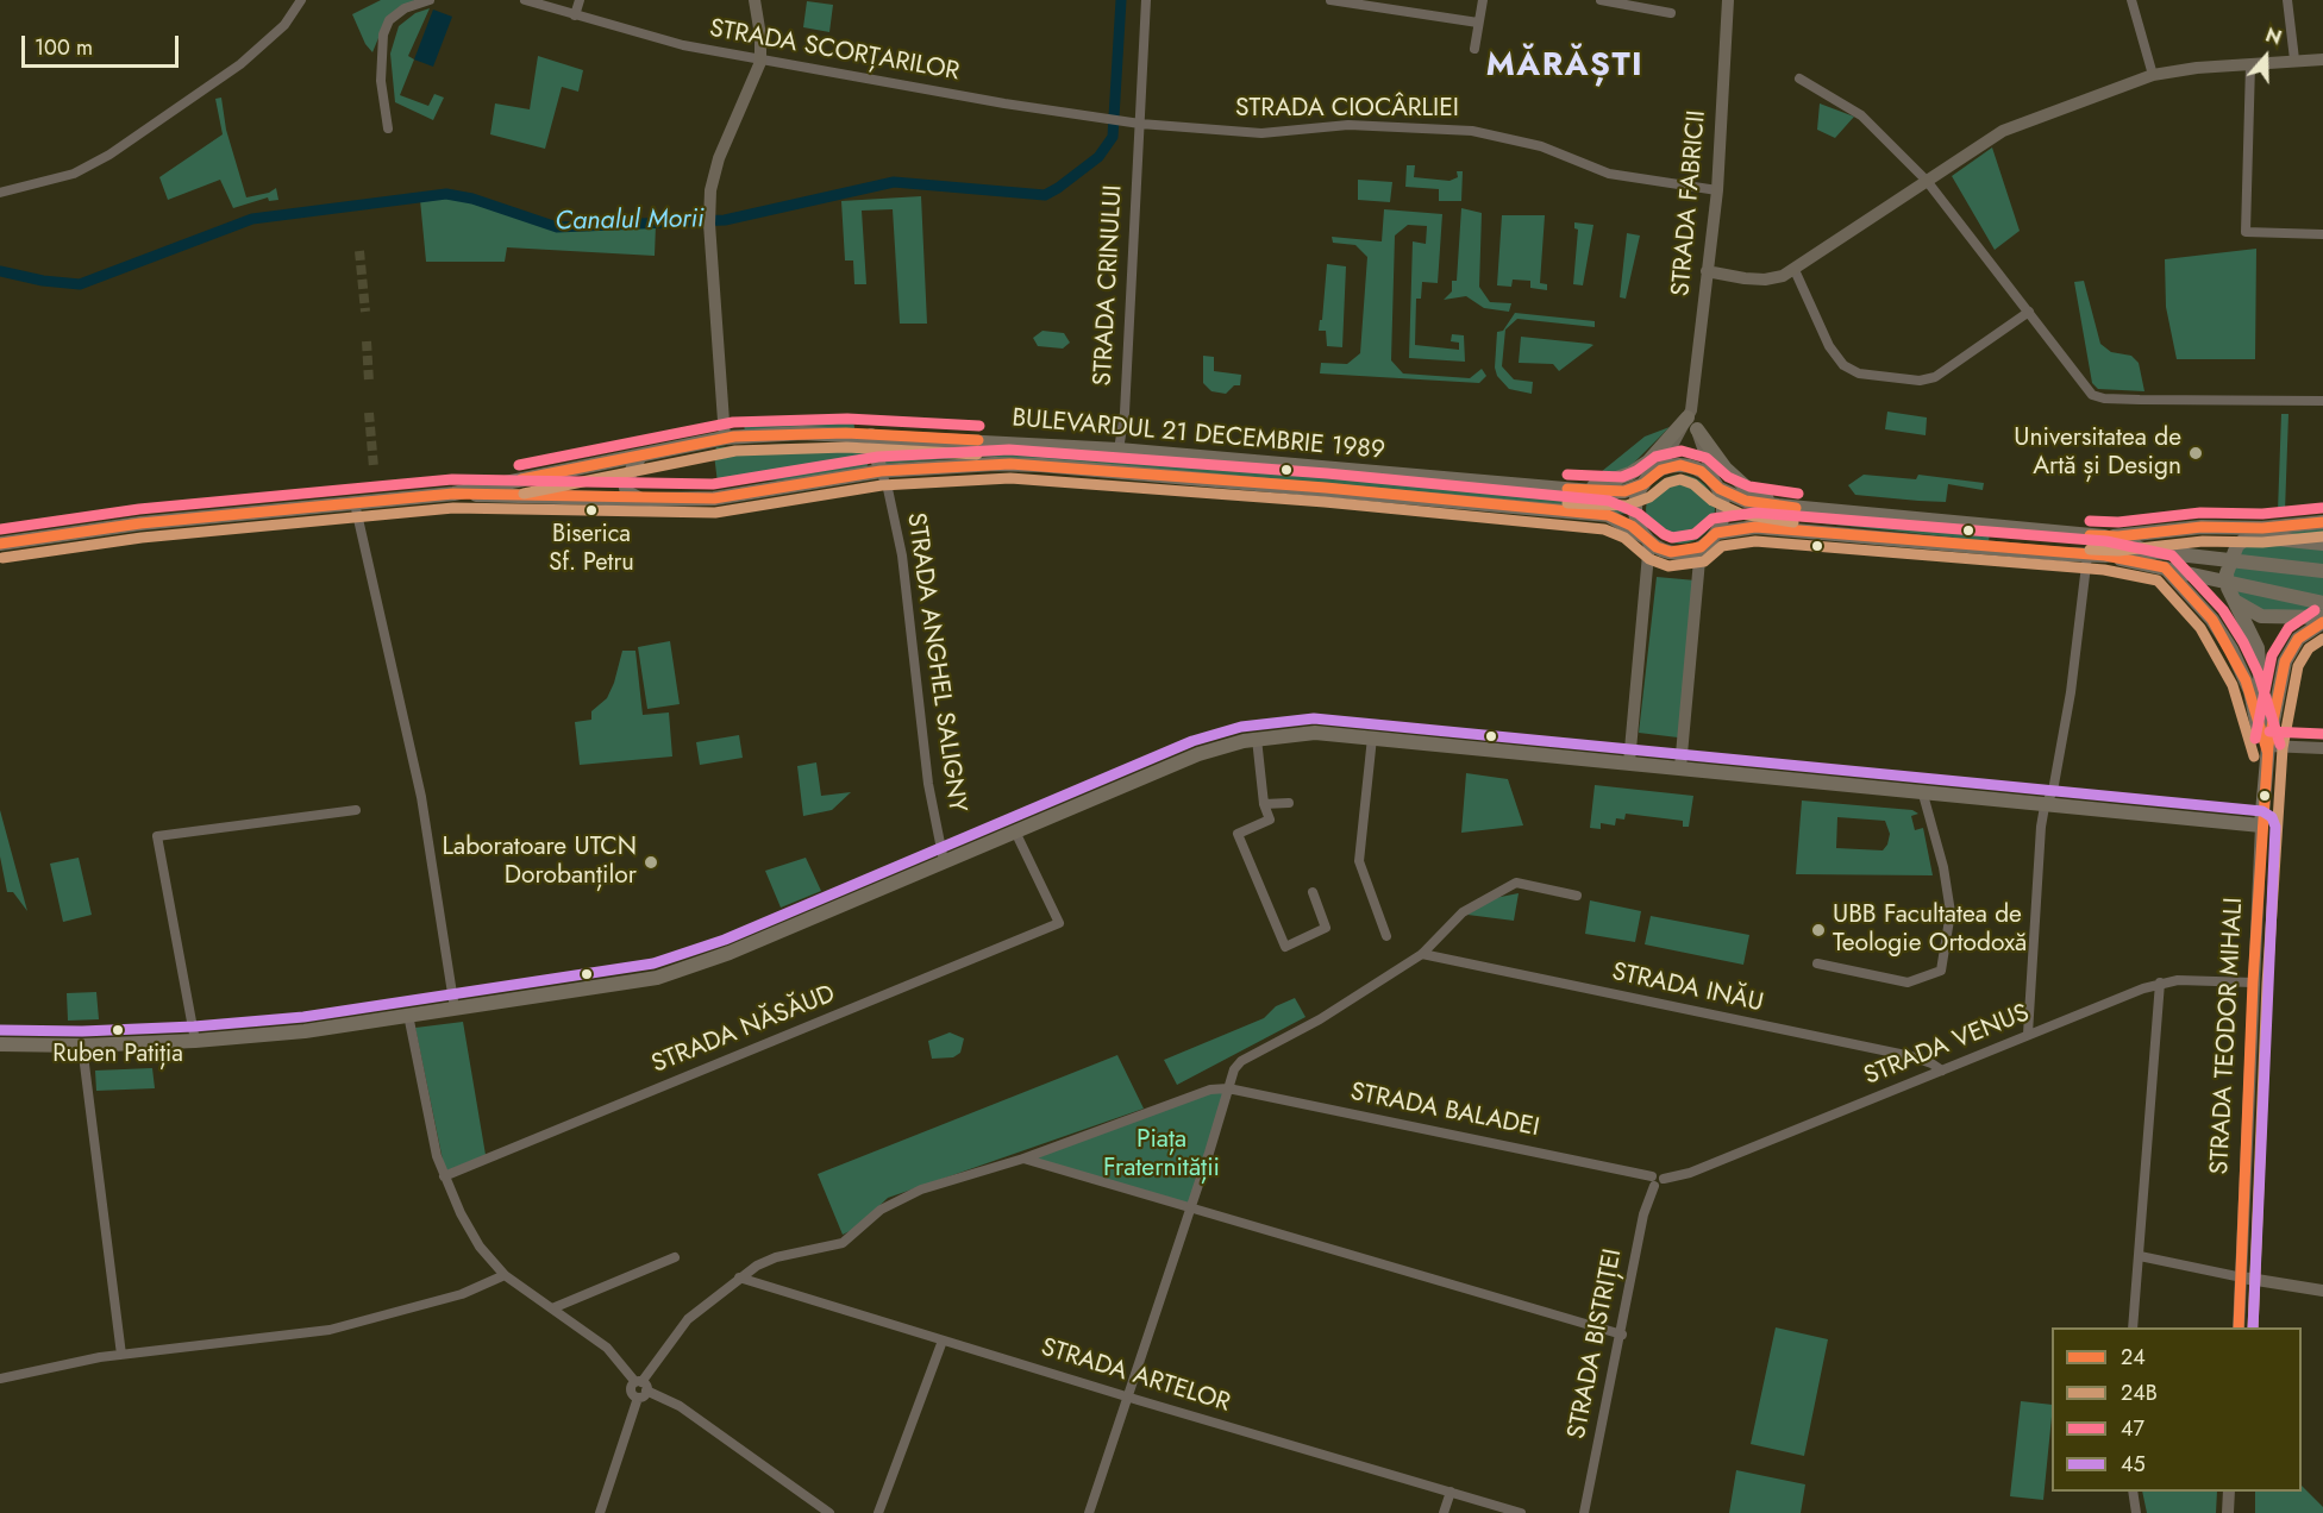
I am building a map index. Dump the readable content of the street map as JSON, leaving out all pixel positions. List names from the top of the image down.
{
  "streets": {
    "main road": ["STRADA FABRICII", "BULEVARDUL 21 DECEMBRIE 1989", "STRADA TEODOR MIHALI"],
    "street": [
      "STRADA SCORȚARILOR",
      "STRADA CIOCÂRLIEI",
      "STRADA CRINULUI",
      "STRADA ANGHEL SALIGNY",
      "STRADA INĂU",
      "STRADA NĂSĂUD",
      "STRADA VENUS",
      "STRADA BALADEI",
      "STRADA BISTRIȚEI",
      "STRADA ARTELOR"
    ]
  },
  "crossings": [
    ["STRADA SCORȚARILOR", "STRADA CIOCÂRLIEI"],
    ["STRADA SCORȚARILOR", "STRADA CRINULUI"],
    ["STRADA CIOCÂRLIEI", "STRADA FABRICII"],
    ["STRADA CIOCÂRLIEI", "STRADA CRINULUI"],
    ["STRADA FABRICII", "BULEVARDUL 21 DECEMBRIE 1989"],
    ["STRADA CRINULUI", "BULEVARDUL 21 DECEMBRIE 1989"],
    ["BULEVARDUL 21 DECEMBRIE 1989", "STRADA ANGHEL SALIGNY"],
    ["STRADA INĂU", "STRADA VENUS"],
    ["STRADA TEODOR MIHALI", "STRADA VENUS"],
    ["STRADA VENUS", "STRADA BALADEI"],
    ["STRADA BALADEI", "STRADA BISTRIȚEI"]
  ],
  "districts": ["MĂRĂȘTI"],
  "water": ["Canalul Morii"],
  "parks": ["Piața Fraternității"],
  "places": [
    "Universitatea de Artă și Design",
    "Biserica Sf. Petru",
    "Laboratoare UTCN Dorobanților",
    "UBB Facultatea de Teologie Ortodoxă",
    "Ruben Patiția"
  ],
  "lines": [
    "transit line 47",
    "transit line 24",
    "transit line 24B",
    "transit line 45"
  ],
  "legend": [
    "24",
    "24B",
    "47",
    "45"
  ],
  "scale_bar": "100 m",
  "north": "top"
}
